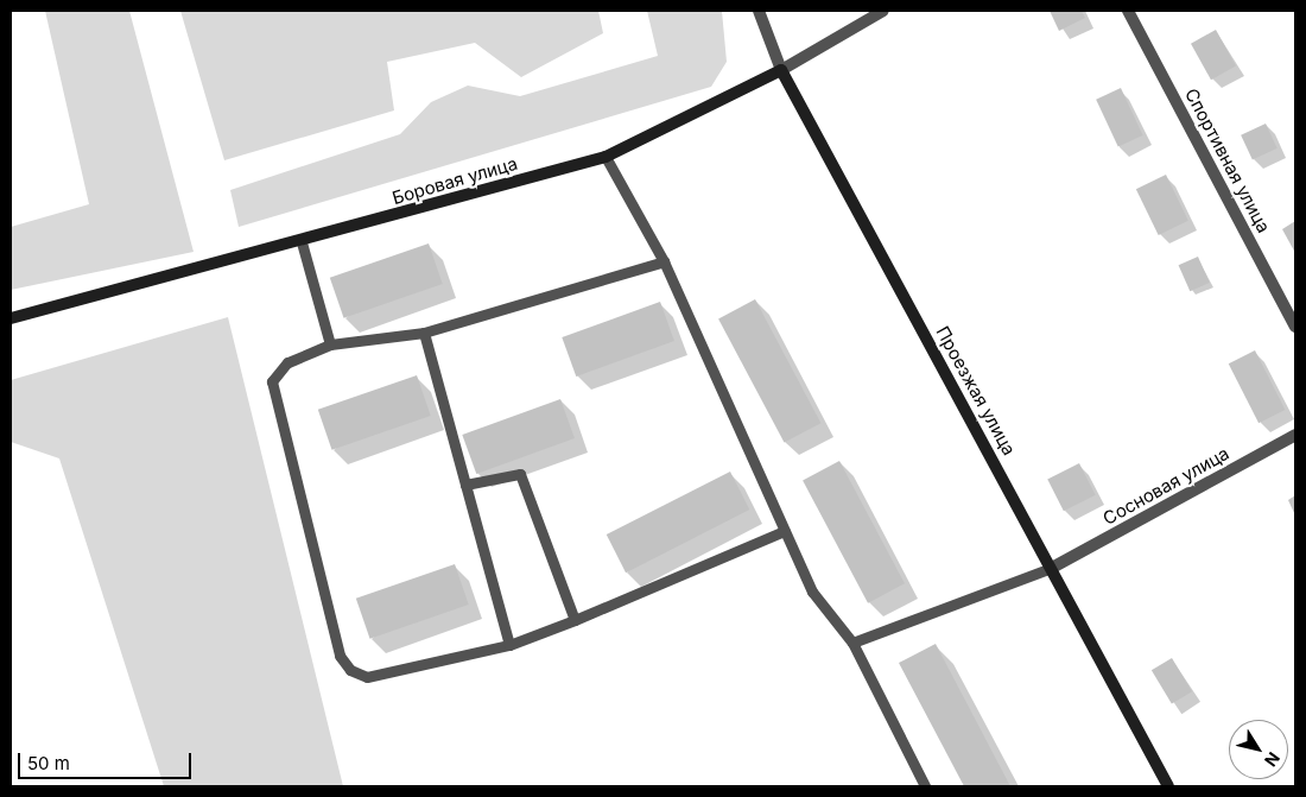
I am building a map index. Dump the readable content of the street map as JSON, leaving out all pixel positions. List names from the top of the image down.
{
  "streets": {
    "street": [
      "Спортивная улица",
      "Боровая улица",
      "Проезжая улица",
      "Сосновая улица"
    ]
  },
  "crossings": [
    ["Боровая улица", "Проезжая улица"],
    ["Проезжая улица", "Сосновая улица"]
  ],
  "scale_bar": "50 m",
  "north": "bottom right"
}
